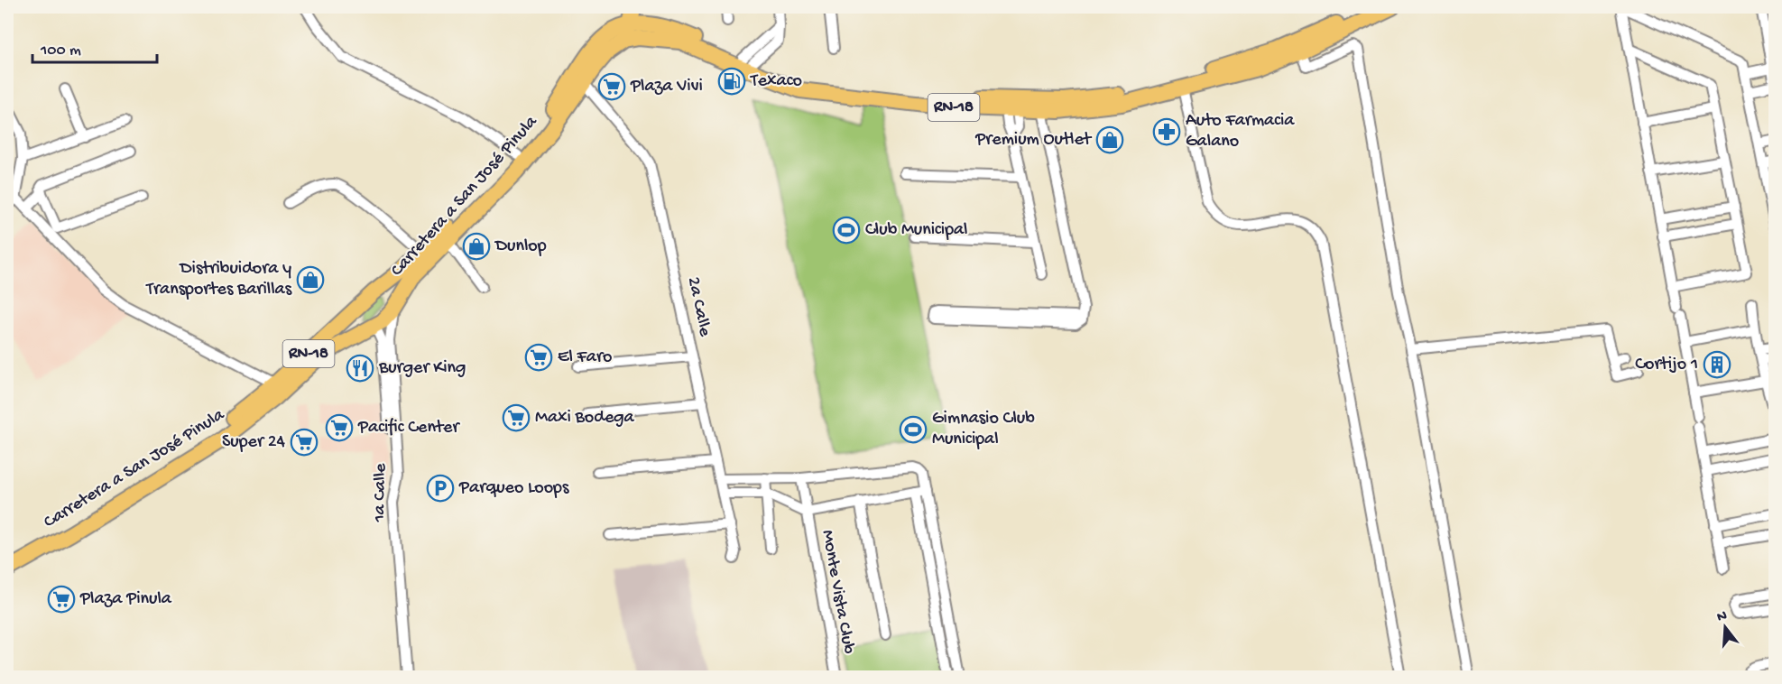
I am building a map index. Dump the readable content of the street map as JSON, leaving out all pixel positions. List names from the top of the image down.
{
  "streets": {
    "main road": ["RN-18", "Carretera a San José Pinula"],
    "street": ["2a Calle", "1a Calle", "Monte Vista Club"]
  },
  "crossings": [
    ["Carretera a San José Pinula", "2a Calle"],
    ["Carretera a San José Pinula", "1a Calle"],
    ["2a Calle", "Monte Vista Club"]
  ],
  "places": {
    "fuel station": ["Texaco"],
    "supermarket": [
      "Plaza Vivi",
      "El Faro",
      "Maxi Bodega",
      "Pacific Center",
      "Super 24",
      "Plaza Pinula"
    ],
    "pharmacy": ["Auto Farmacia Galano"],
    "shop": ["Premium Outlet", "Dunlop", "Distribuidora y Transportes Barillas"],
    "sports": ["Club Municipal", "Gimnasio Club Municipal"],
    "building": ["Cortijo 1"],
    "restaurant": ["Burger King"],
    "parking": ["Parqueo Loops"]
  },
  "scale_bar": "100 m",
  "north": "top"
}
